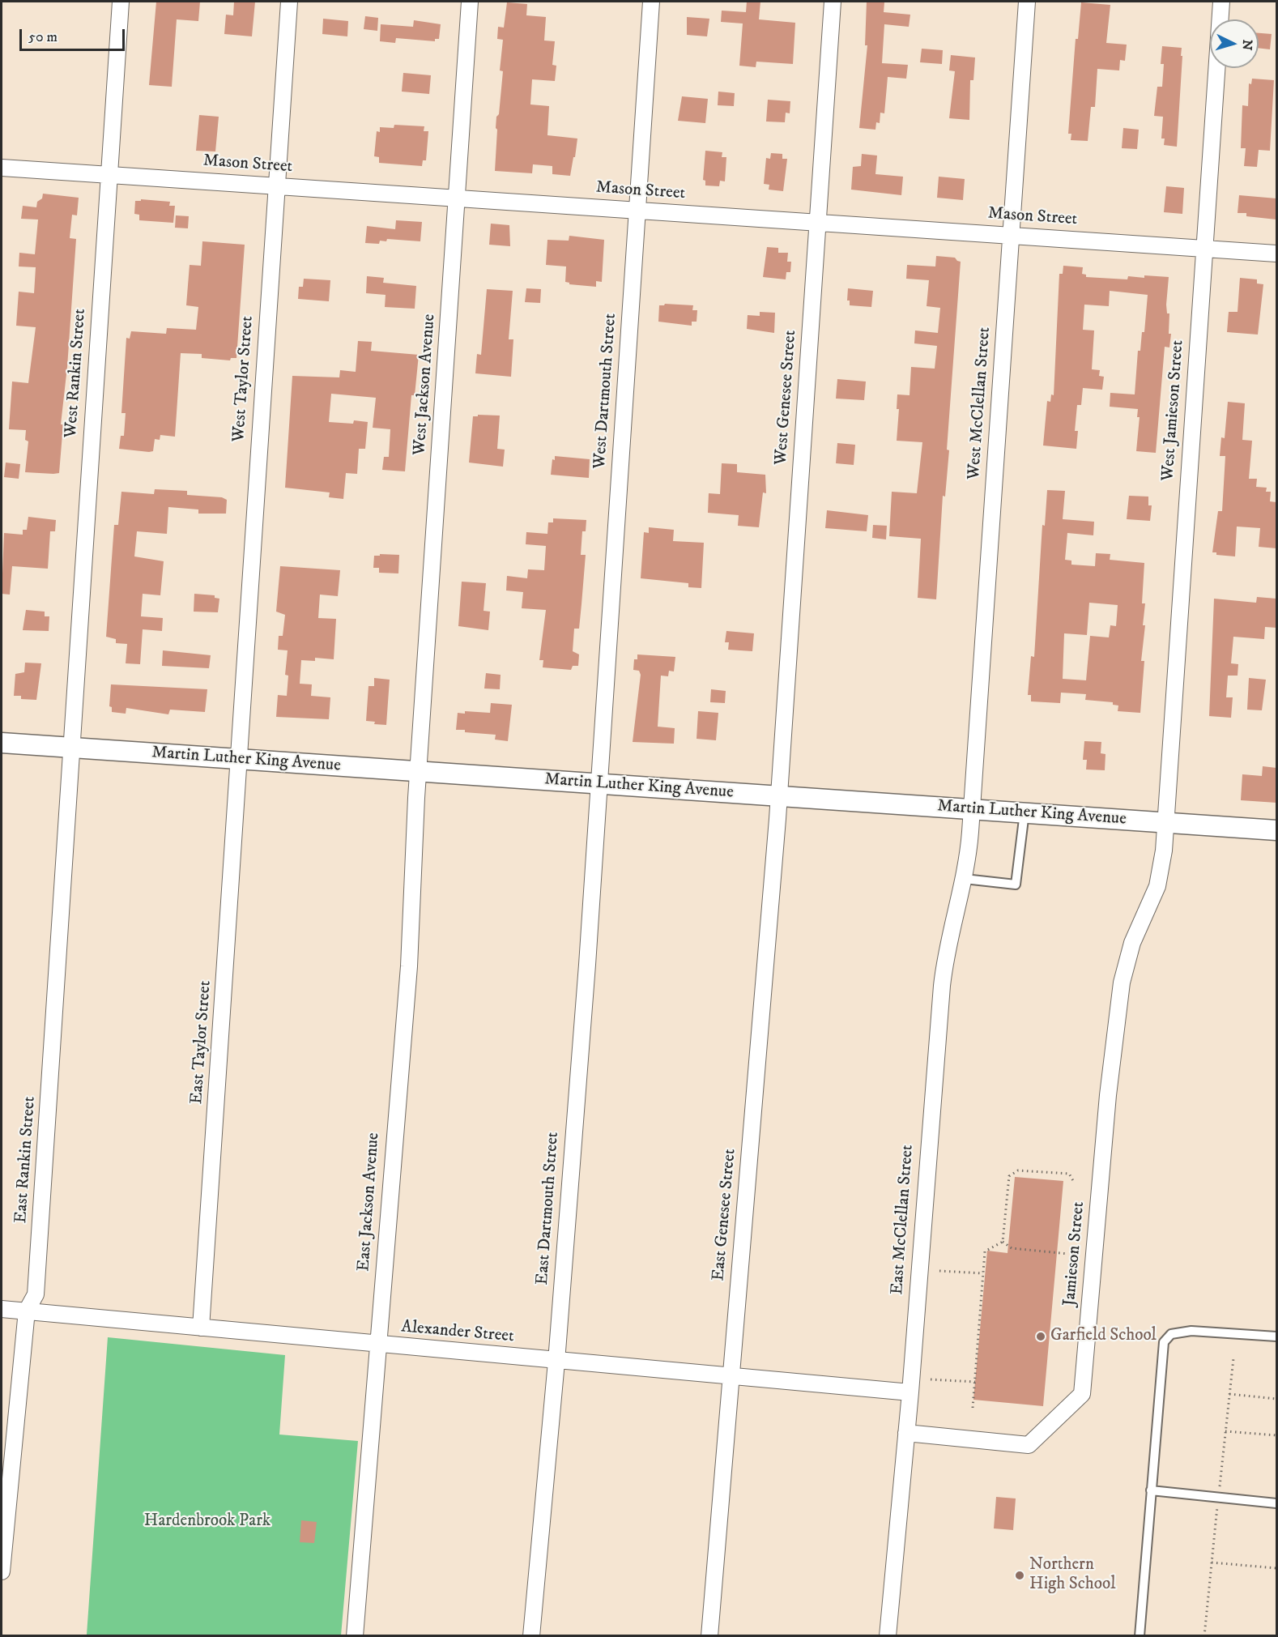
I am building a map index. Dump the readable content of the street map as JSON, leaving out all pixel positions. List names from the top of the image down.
{
  "streets": {
    "street": [
      "Mason Street",
      "West Rankin Street",
      "West Taylor Street",
      "West Jackson Avenue",
      "West Dartmouth Street",
      "West Genesee Street",
      "West McClellan Street",
      "West Jamieson Street",
      "Martin Luther King Avenue",
      "East Taylor Street",
      "East Rankin Street",
      "East Jackson Avenue",
      "East Dartmouth Street",
      "East Genesee Street",
      "East McClellan Street",
      "Jamieson Street",
      "Alexander Street"
    ]
  },
  "crossings": [
    ["Mason Street", "West Rankin Street"],
    ["Mason Street", "West Taylor Street"],
    ["Mason Street", "West Jackson Avenue"],
    ["Mason Street", "West Dartmouth Street"],
    ["Mason Street", "West Genesee Street"],
    ["Mason Street", "West McClellan Street"],
    ["Mason Street", "West Jamieson Street"],
    ["West Rankin Street", "Martin Luther King Avenue"],
    ["West Rankin Street", "East Rankin Street"],
    ["West Taylor Street", "Martin Luther King Avenue"],
    ["West Taylor Street", "East Taylor Street"],
    ["West Jackson Avenue", "Martin Luther King Avenue"],
    ["West Jackson Avenue", "East Jackson Avenue"],
    ["West Dartmouth Street", "Martin Luther King Avenue"],
    ["West Dartmouth Street", "East Dartmouth Street"],
    ["West Genesee Street", "Martin Luther King Avenue"],
    ["West Genesee Street", "East Genesee Street"],
    ["West McClellan Street", "Martin Luther King Avenue"],
    ["West McClellan Street", "East McClellan Street"],
    ["West Jamieson Street", "Martin Luther King Avenue"],
    ["West Jamieson Street", "Jamieson Street"],
    ["Martin Luther King Avenue", "East Taylor Street"],
    ["Martin Luther King Avenue", "East Rankin Street"],
    ["Martin Luther King Avenue", "East Jackson Avenue"],
    ["Martin Luther King Avenue", "East Dartmouth Street"],
    ["Martin Luther King Avenue", "East Genesee Street"],
    ["Martin Luther King Avenue", "East McClellan Street"],
    ["East Taylor Street", "Alexander Street"],
    ["East Rankin Street", "Alexander Street"],
    ["East Jackson Avenue", "Alexander Street"],
    ["East Dartmouth Street", "Alexander Street"],
    ["East Genesee Street", "Alexander Street"],
    ["East McClellan Street", "Jamieson Street"],
    ["East McClellan Street", "Alexander Street"]
  ],
  "parks": ["Hardenbrook Park"],
  "places": ["Garfield School", "Northern High School"],
  "scale_bar": "50 m",
  "north": "right"
}
